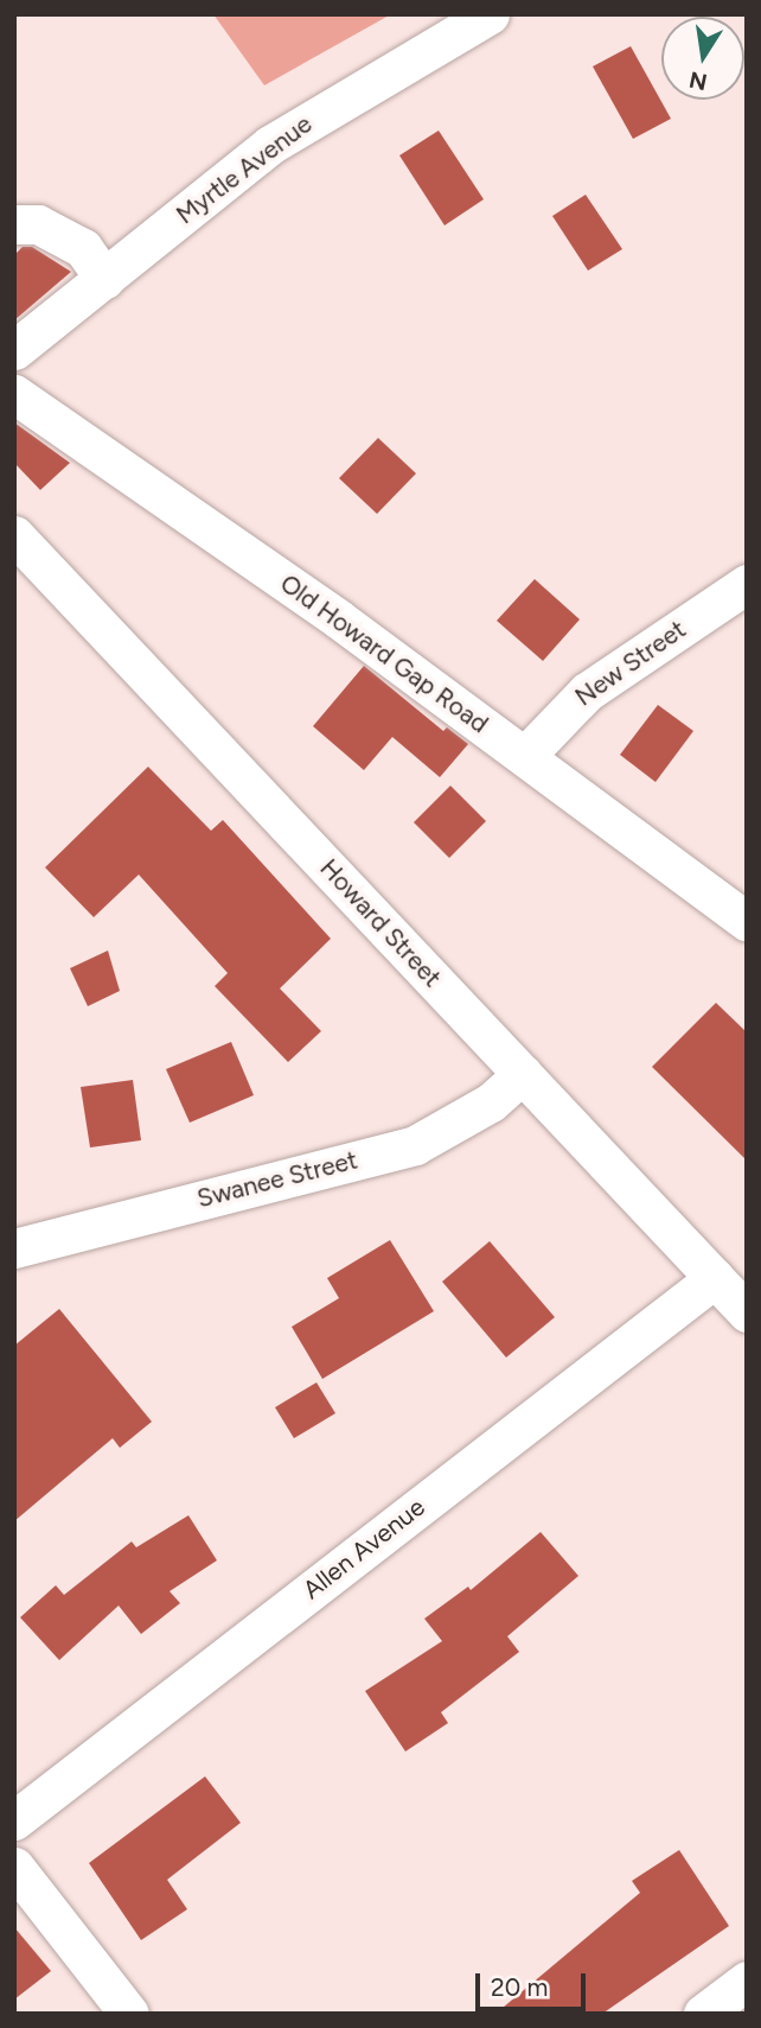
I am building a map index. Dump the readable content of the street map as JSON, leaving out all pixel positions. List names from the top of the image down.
{
  "streets": {
    "street": [
      "Myrtle Avenue",
      "Old Howard Gap Road",
      "New Street",
      "Howard Street",
      "Swanee Street",
      "Allen Avenue"
    ]
  },
  "crossings": [
    ["Old Howard Gap Road", "New Street"],
    ["Howard Street", "Swanee Street"],
    ["Howard Street", "Allen Avenue"]
  ],
  "scale_bar": "20 m",
  "north": "bottom"
}
